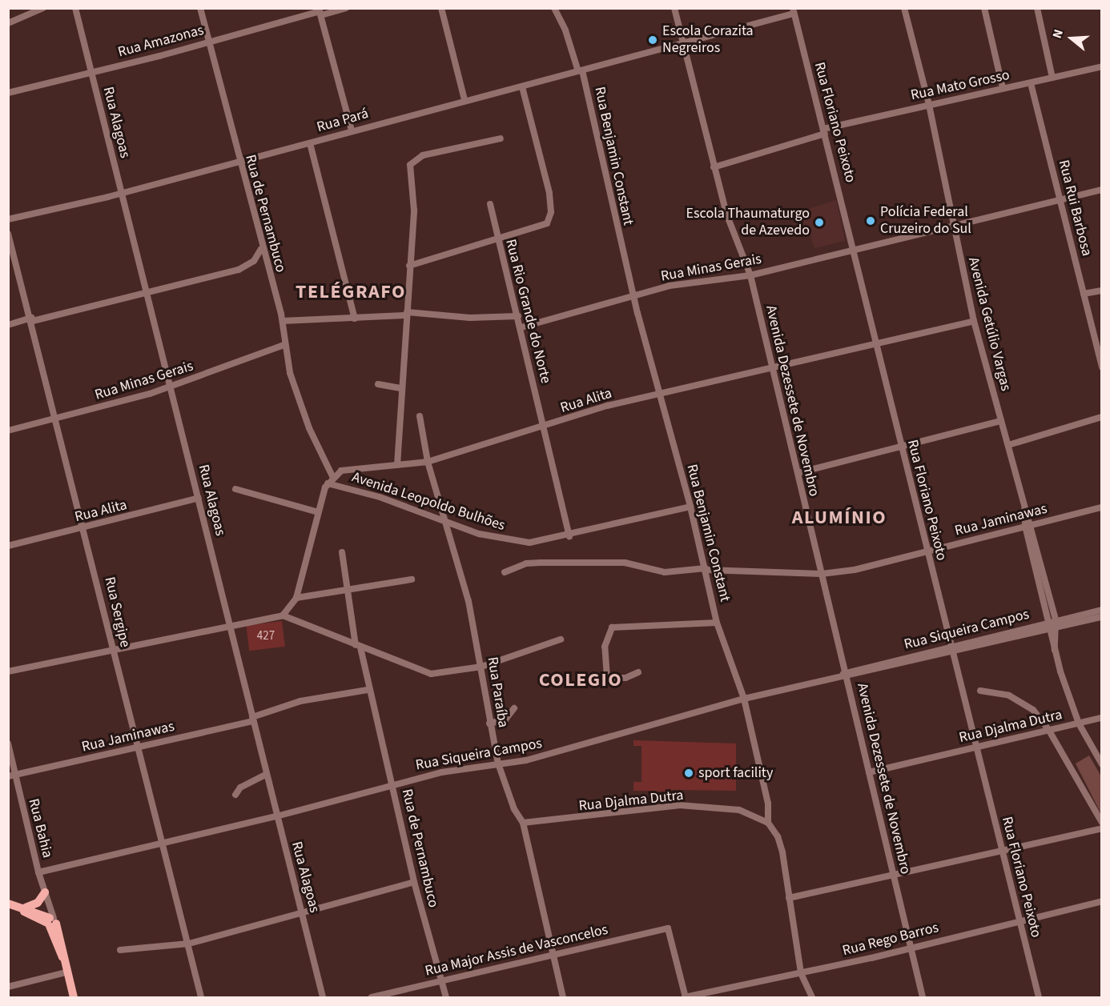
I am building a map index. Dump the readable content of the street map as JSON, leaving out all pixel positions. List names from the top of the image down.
{
  "streets": {
    "street": [
      "Rua Amazonas",
      "Rua Mato Grosso",
      "Rua Pará",
      "Rua Alagoas",
      "Rua Floriano Peixoto",
      "Rua Benjamin Constant",
      "Rua Rui Barbosa",
      "Rua de Pernambuco",
      "Rua Minas Gerais",
      "Rua Rio Grande do Norte",
      "Avenida Getúlio Vargas",
      "Rua Alita",
      "Avenida Dezessete de Novembro",
      "Avenida Leopoldo Bulhões",
      "Rua Jaminawas",
      "Rua Sergipe",
      "Rua Siqueira Campos",
      "Rua Paraíba",
      "Rua Djalma Dutra",
      "Rua Bahia",
      "Rua Rego Barros",
      "Rua Major Assis de Vasconcelos"
    ]
  },
  "crossings": [
    ["Rua Amazonas", "Rua Alagoas"],
    ["Rua Amazonas", "Rua de Pernambuco"],
    ["Rua Mato Grosso", "Rua Floriano Peixoto"],
    ["Rua Mato Grosso", "Rua Rui Barbosa"],
    ["Rua Mato Grosso", "Avenida Getúlio Vargas"],
    ["Rua Mato Grosso", "Avenida Dezessete de Novembro"],
    ["Rua Pará", "Rua Alagoas"],
    ["Rua Pará", "Rua Floriano Peixoto"],
    ["Rua Pará", "Rua Benjamin Constant"],
    ["Rua Pará", "Rua de Pernambuco"],
    ["Rua Pará", "Avenida Dezessete de Novembro"],
    ["Rua Alagoas", "Rua Minas Gerais"],
    ["Rua Alagoas", "Rua Alita"],
    ["Rua Alagoas", "Rua Jaminawas"],
    ["Rua Alagoas", "Rua Siqueira Campos"],
    ["Rua Floriano Peixoto", "Rua Minas Gerais"],
    ["Rua Floriano Peixoto", "Rua Alita"],
    ["Rua Floriano Peixoto", "Rua Jaminawas"],
    ["Rua Floriano Peixoto", "Rua Siqueira Campos"],
    ["Rua Floriano Peixoto", "Rua Djalma Dutra"],
    ["Rua Floriano Peixoto", "Rua Rego Barros"],
    ["Rua Benjamin Constant", "Rua Minas Gerais"],
    ["Rua Benjamin Constant", "Rua Alita"],
    ["Rua Benjamin Constant", "Avenida Leopoldo Bulhões"],
    ["Rua Benjamin Constant", "Rua Jaminawas"],
    ["Rua Benjamin Constant", "Rua Siqueira Campos"],
    ["Rua Benjamin Constant", "Rua Djalma Dutra"],
    ["Rua Benjamin Constant", "Rua Rego Barros"],
    ["Rua Rui Barbosa", "Rua Minas Gerais"],
    ["Rua de Pernambuco", "Rua Minas Gerais"],
    ["Rua de Pernambuco", "Rua Alita"],
    ["Rua de Pernambuco", "Rua Jaminawas"],
    ["Rua de Pernambuco", "Rua Siqueira Campos"],
    ["Rua de Pernambuco", "Rua Major Assis de Vasconcelos"],
    ["Rua Minas Gerais", "Rua Rio Grande do Norte"],
    ["Rua Minas Gerais", "Avenida Getúlio Vargas"],
    ["Rua Minas Gerais", "Avenida Dezessete de Novembro"],
    ["Rua Minas Gerais", "Rua Sergipe"],
    ["Rua Rio Grande do Norte", "Rua Alita"],
    ["Rua Rio Grande do Norte", "Avenida Leopoldo Bulhões"],
    ["Avenida Getúlio Vargas", "Rua Alita"],
    ["Avenida Getúlio Vargas", "Rua Jaminawas"],
    ["Avenida Getúlio Vargas", "Rua Siqueira Campos"],
    ["Avenida Getúlio Vargas", "Rua Djalma Dutra"],
    ["Rua Alita", "Avenida Dezessete de Novembro"],
    ["Rua Alita", "Rua Sergipe"],
    ["Rua Alita", "Rua Paraíba"],
    ["Avenida Dezessete de Novembro", "Rua Jaminawas"],
    ["Avenida Dezessete de Novembro", "Rua Siqueira Campos"],
    ["Avenida Dezessete de Novembro", "Rua Djalma Dutra"],
    ["Avenida Dezessete de Novembro", "Rua Rego Barros"],
    ["Avenida Leopoldo Bulhões", "Rua Paraíba"],
    ["Rua Jaminawas", "Rua Sergipe"],
    ["Rua Jaminawas", "Rua Bahia"],
    ["Rua Sergipe", "Rua Siqueira Campos"],
    ["Rua Siqueira Campos", "Rua Paraíba"],
    ["Rua Siqueira Campos", "Rua Bahia"],
    ["Rua Paraíba", "Rua Djalma Dutra"],
    ["Rua Paraíba", "Rua Major Assis de Vasconcelos"],
    ["Rua Rego Barros", "Rua Major Assis de Vasconcelos"]
  ],
  "districts": ["TELÉGRAFO", "ALUMÍNIO", "COLEGIO"],
  "places": [
    "Escola Corazita Negreiros",
    "Polícia Federal Cruzeiro do Sul",
    "Escola Thaumaturgo de Azevedo",
    "sport facility"
  ],
  "house_numbers": ["427"],
  "north": "left"
}
